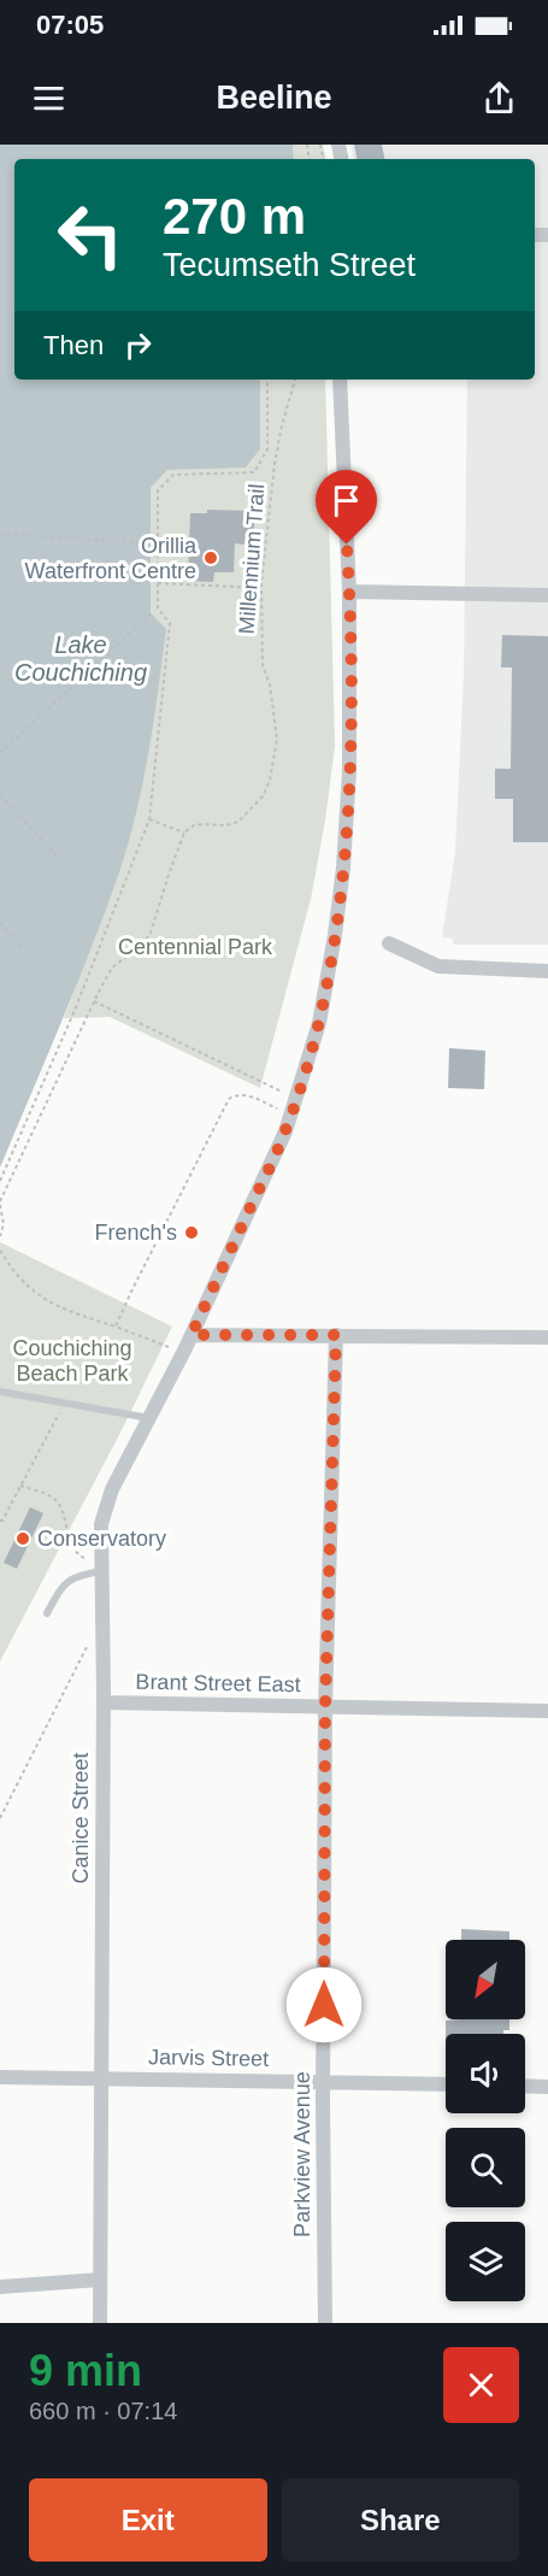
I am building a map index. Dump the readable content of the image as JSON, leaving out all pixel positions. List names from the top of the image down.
{
  "streets": {
    "street": [
      "Brant Street East",
      "Canice Street",
      "Jarvis Street",
      "Parkview Avenue"
    ],
    "path": ["Millennium Trail"]
  },
  "crossings": [
    ["Brant Street East", "Canice Street"],
    ["Brant Street East", "Parkview Avenue"],
    ["Canice Street", "Jarvis Street"],
    ["Jarvis Street", "Parkview Avenue"]
  ],
  "water": ["Lake Couchiching"],
  "parks": ["Centennial Park", "Couchiching Beach Park"],
  "places": ["Orillia Waterfront Centre", "French's", "Conservatory"],
  "north": "bottom left",
  "page": {
    "status": "07:05",
    "header": "Beeline",
    "turn": ["270 m", "Tecumseth Street"],
    "then": "Then",
    "heading": ["9 min", "660 m · 07:14"],
    "buttons": ["Exit", "Share"]
  }
}
